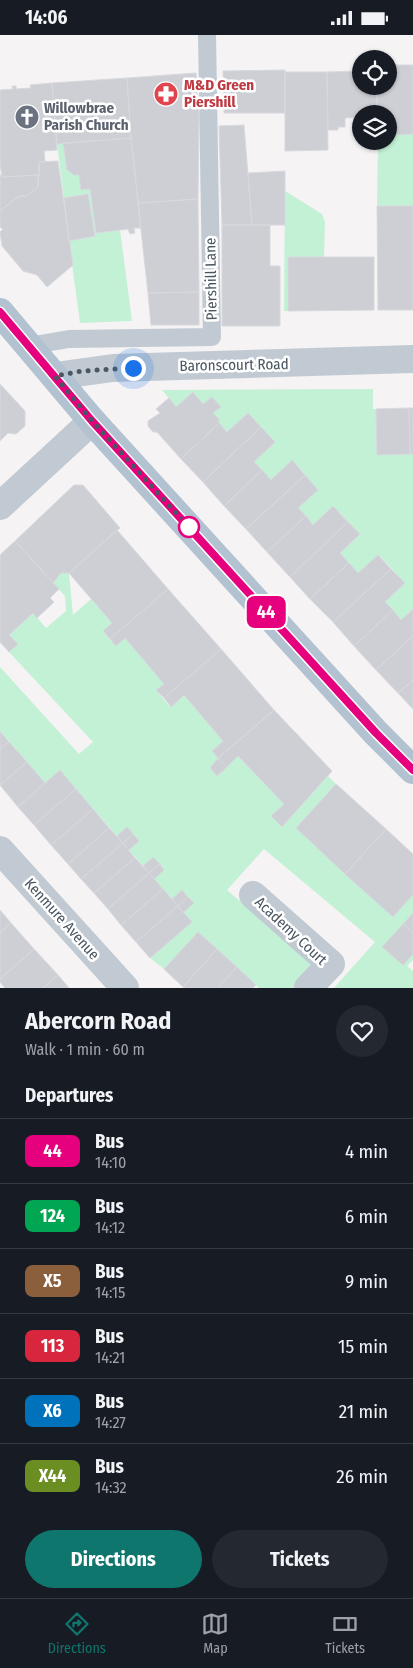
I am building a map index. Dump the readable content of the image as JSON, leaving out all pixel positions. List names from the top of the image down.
{
  "streets": {
    "street": ["Baronscourt Road", "Kenmure Avenue", "Academy Court"],
    "lane": ["Piershill Lane"]
  },
  "places": {
    "pharmacy": ["M&D Green Piershill"],
    "church": ["Willowbrae Parish Church"]
  },
  "lines": ["bus line 44"],
  "page": {
    "status": "14:06",
    "on_map": "44",
    "heading": [
      ["Abercorn Road", "Walk · 1 min · 60 m"],
      "Departures"
    ],
    "list": [
      {
        "mark": "44",
        "name": "Bus",
        "note": "14:10",
        "value": "4 min"
      },
      {
        "mark": "124",
        "name": "Bus",
        "note": "14:12",
        "value": "6 min"
      },
      {
        "mark": "X5",
        "name": "Bus",
        "note": "14:15",
        "value": "9 min"
      },
      {
        "mark": "113",
        "name": "Bus",
        "note": "14:21",
        "value": "15 min"
      },
      {
        "mark": "X6",
        "name": "Bus",
        "note": "14:27",
        "value": "21 min"
      },
      {
        "mark": "X44",
        "name": "Bus",
        "note": "14:32",
        "value": "26 min"
      }
    ],
    "buttons": ["Directions", "Tickets"],
    "tabs": ["Directions", "Map", "Tickets"]
  }
}
